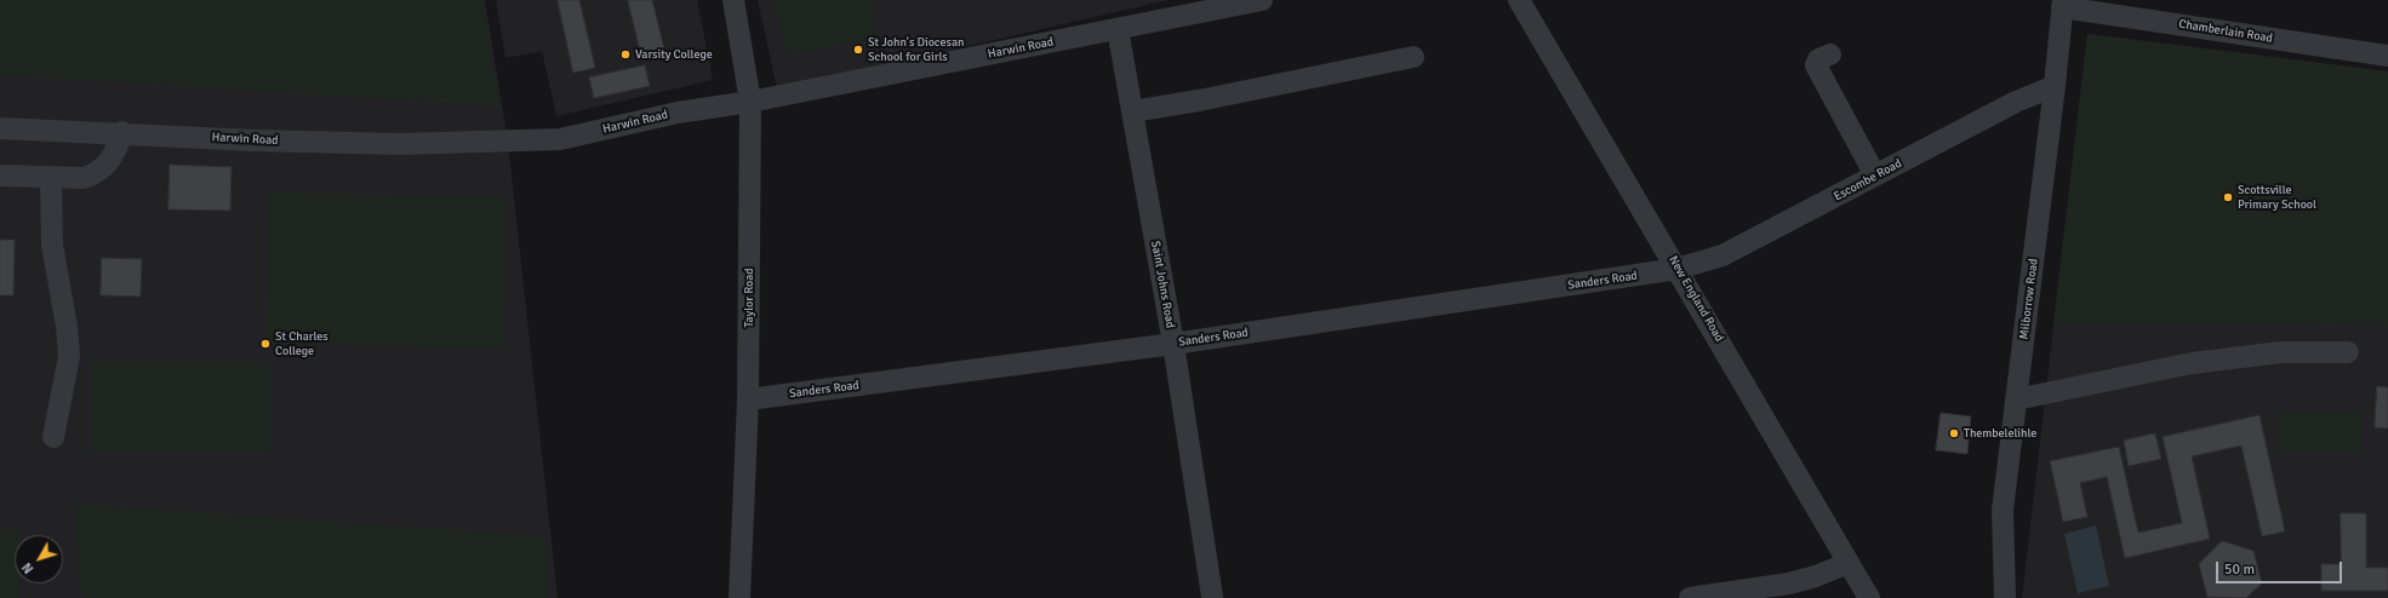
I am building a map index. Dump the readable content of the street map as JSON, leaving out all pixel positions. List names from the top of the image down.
{
  "streets": {
    "street": [
      "Chamberlain Road",
      "Harwin Road",
      "Escombe Road",
      "Sanders Road",
      "Saint Johns Road",
      "Taylor Road",
      "New England Road",
      "Milborrow Road"
    ]
  },
  "crossings": [
    ["Chamberlain Road", "Milborrow Road"],
    ["Harwin Road", "Saint Johns Road"],
    ["Harwin Road", "Taylor Road"],
    ["Escombe Road", "Sanders Road"],
    ["Escombe Road", "New England Road"],
    ["Escombe Road", "Milborrow Road"],
    ["Sanders Road", "Saint Johns Road"],
    ["Sanders Road", "Taylor Road"],
    ["Sanders Road", "New England Road"]
  ],
  "places": [
    "St John's Diocesan School for Girls",
    "Varsity College",
    "Scottsville Primary School",
    "St Charles College",
    "Thembelelihle"
  ],
  "scale_bar": "50 m",
  "north": "bottom left"
}
